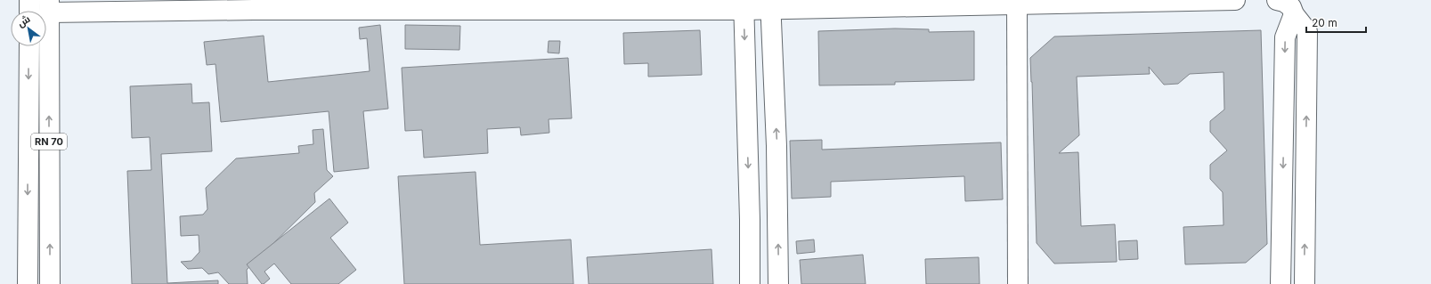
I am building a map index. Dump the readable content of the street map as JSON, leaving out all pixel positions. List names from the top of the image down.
{
  "streets": {
    "street": ["RN 70"]
  },
  "scale_bar": "20 m",
  "north": "top left"
}
